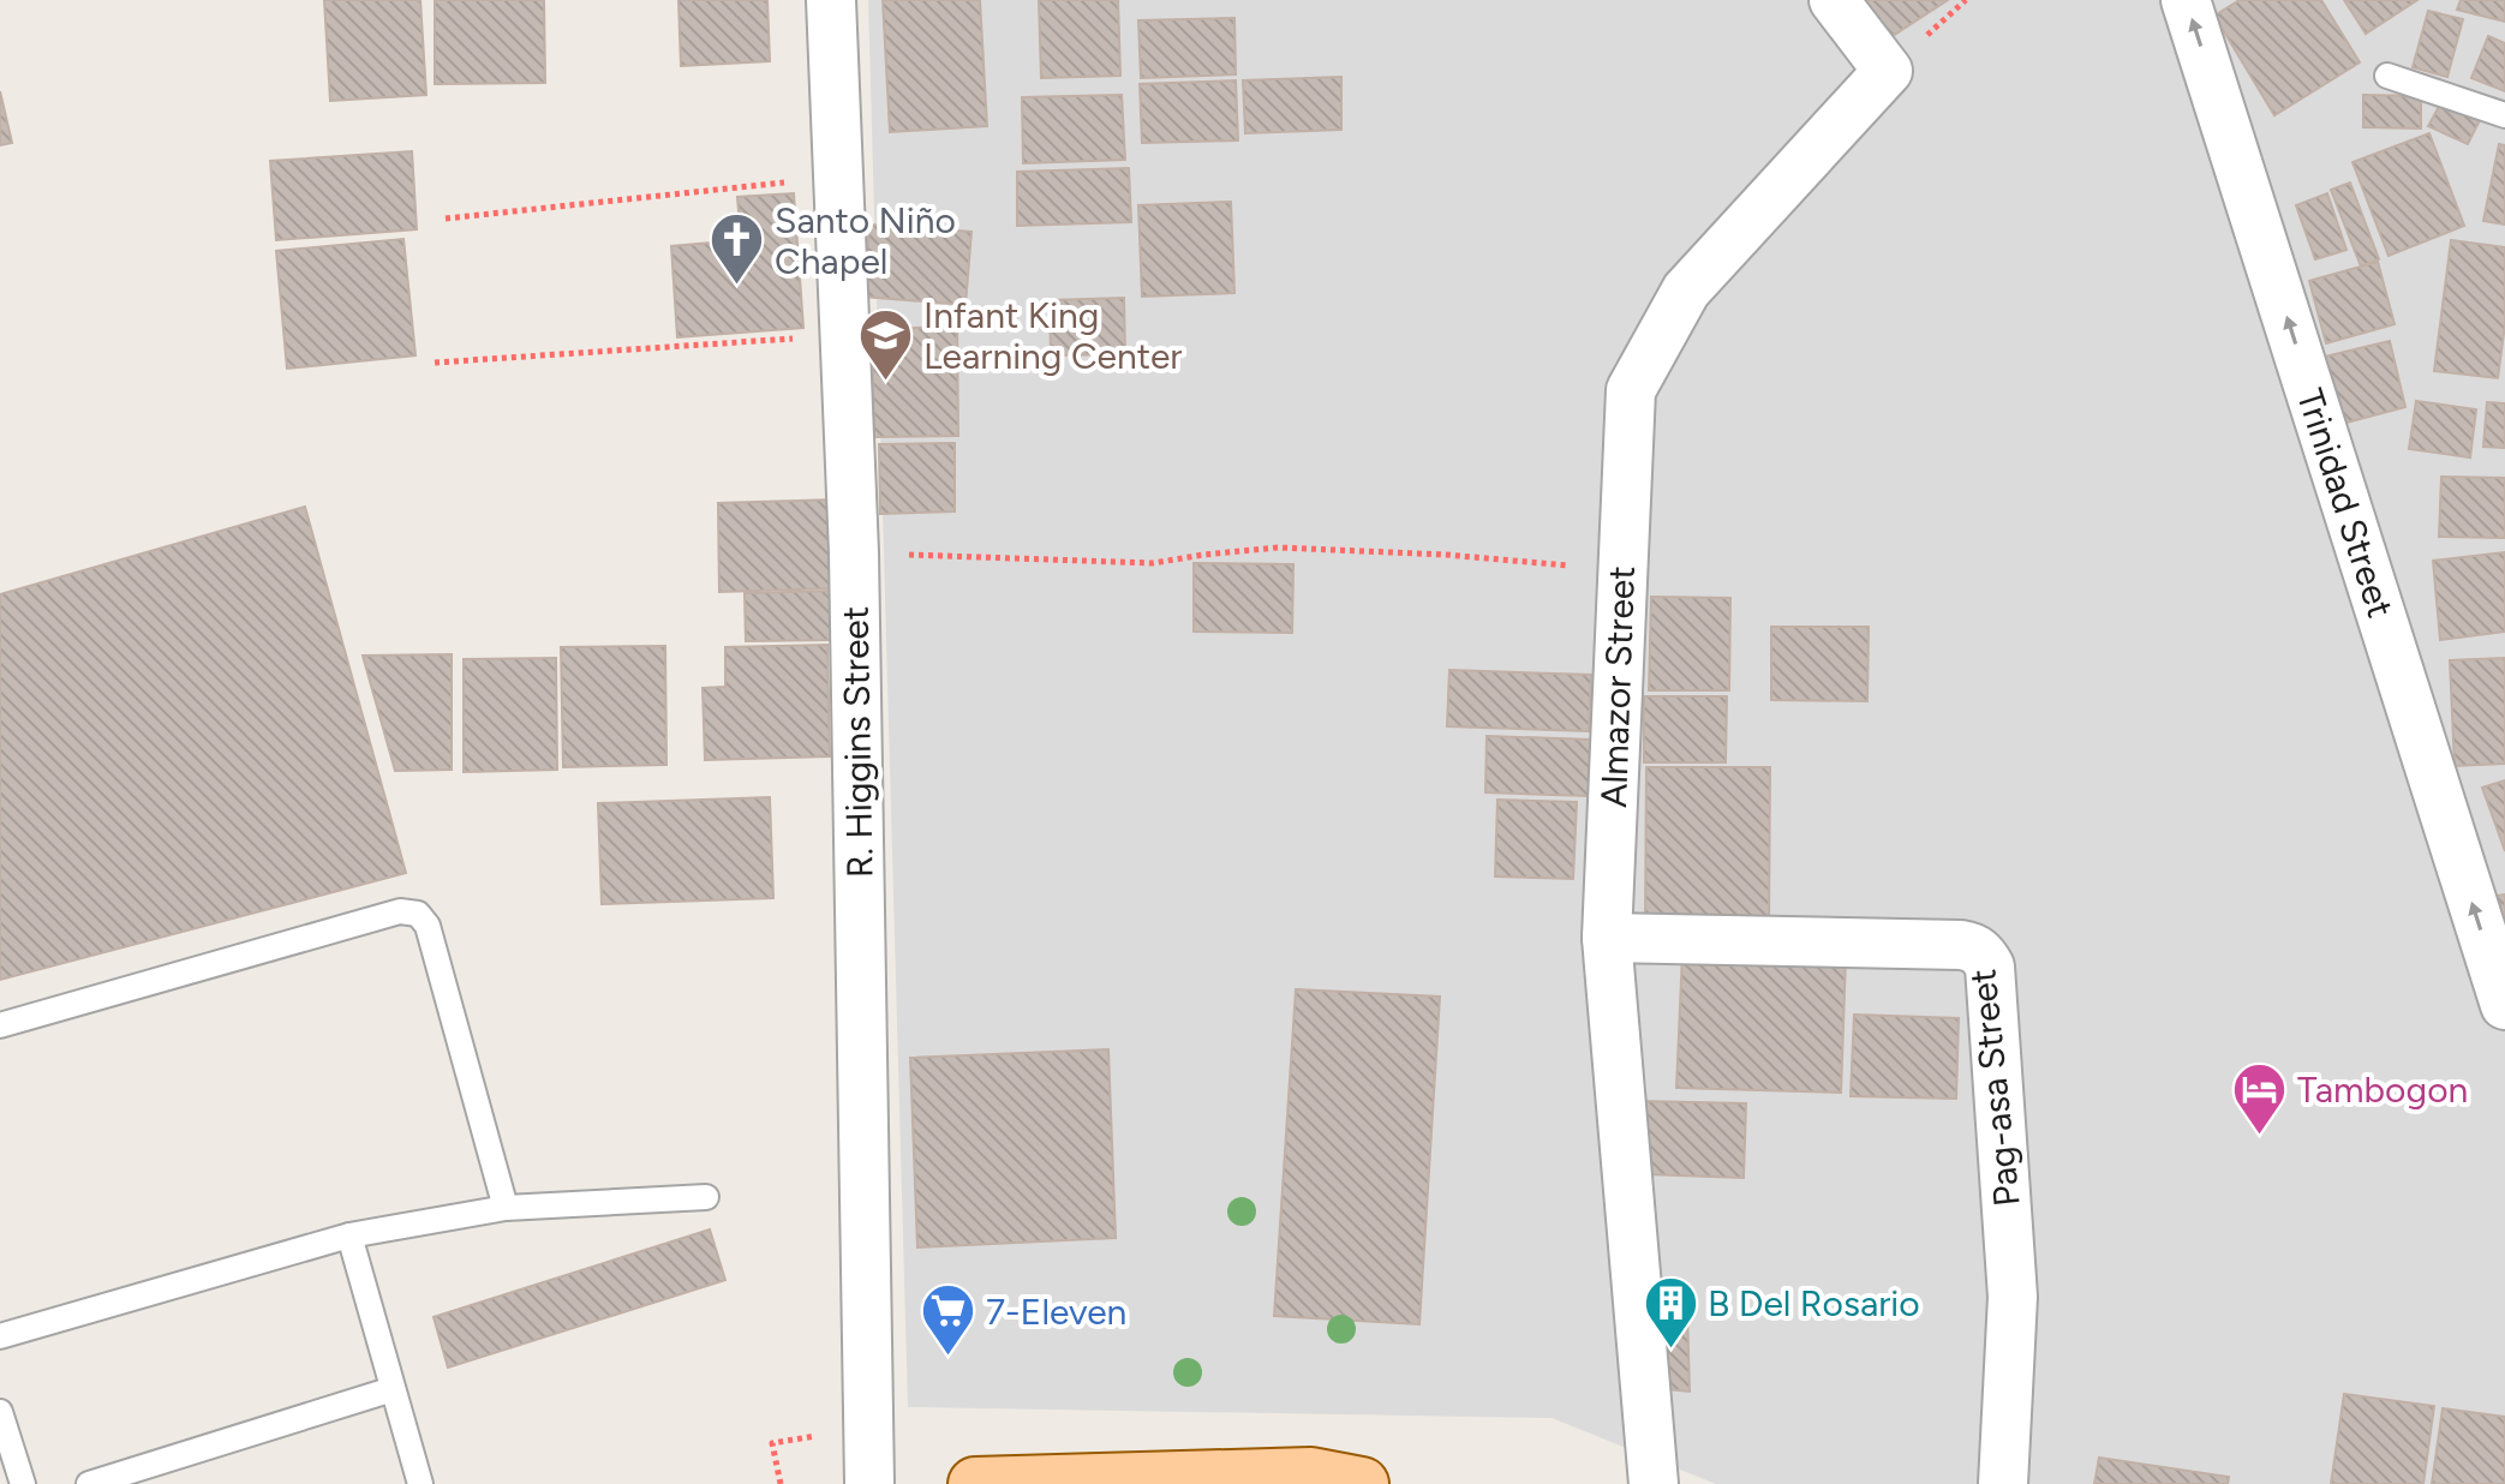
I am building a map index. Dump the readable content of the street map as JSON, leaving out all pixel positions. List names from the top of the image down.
{
  "streets": {
    "street": [
      "Trinidad Street",
      "Almazor Street",
      "R. Higgins Street",
      "Pag-asa Street"
    ]
  },
  "crossings": [
    ["Almazor Street", "Pag-asa Street"]
  ],
  "one_way": ["Trinidad Street"],
  "places": {
    "church": ["Santo Niño Chapel"],
    "school or university": ["Infant King Learning Center"],
    "hotel": ["Tambogon"],
    "building": ["B Del Rosario"],
    "supermarket": ["7-Eleven"]
  }
}
